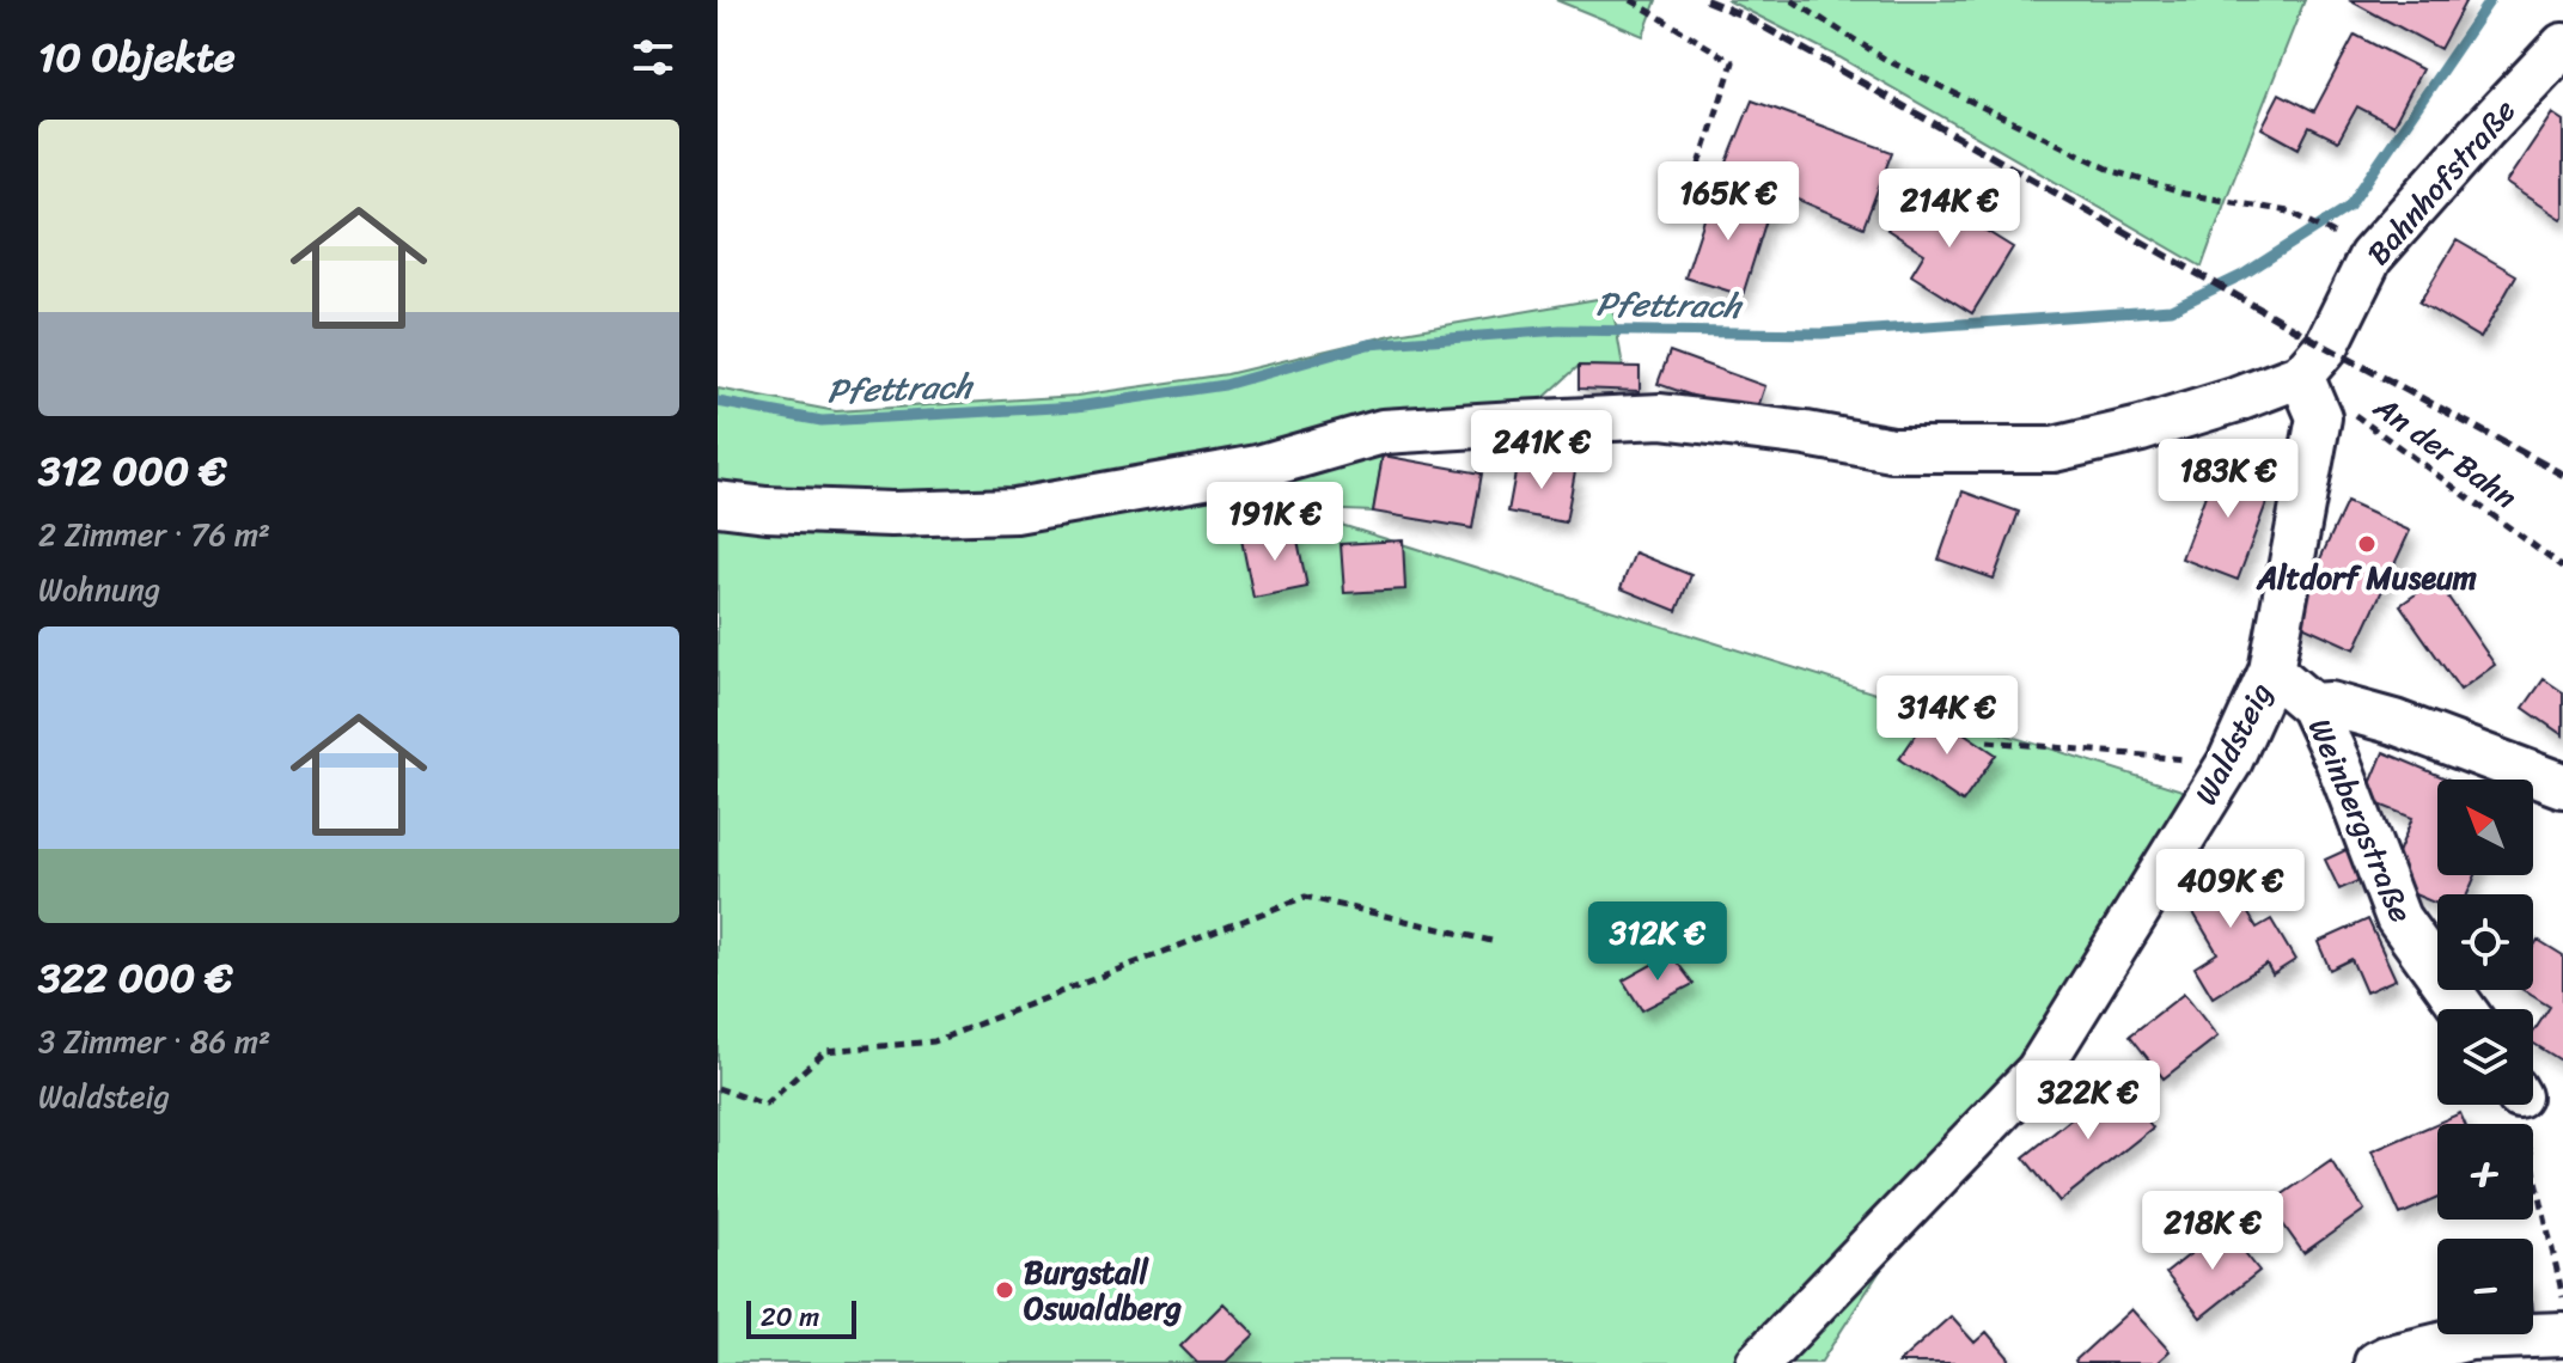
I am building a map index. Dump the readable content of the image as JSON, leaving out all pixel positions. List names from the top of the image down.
{
  "streets": {
    "street": ["Bahnhofstraße", "Waldsteig", "Weinbergstraße"],
    "path": ["An der Bahn"]
  },
  "crossings": [
    ["Bahnhofstraße", "An der Bahn"],
    ["Bahnhofstraße", "Waldsteig"],
    ["An der Bahn", "Waldsteig"],
    ["Waldsteig", "Weinbergstraße"]
  ],
  "water": ["Pfettrach"],
  "places": ["Altdorf Museum", "Burgstall Oswaldberg"],
  "scale_bar": "20 m",
  "north": "top left",
  "page": {
    "heading": "10 Objekte",
    "list": [
      {
        "name": "312 000 €",
        "note": "2 Zimmer · 76 m² · Wohnung"
      },
      {
        "name": "322 000 €",
        "note": "3 Zimmer · 86 m² · Waldsteig"
      }
    ],
    "price": [
      "165K €",
      "214K €",
      "241K €",
      "183K €",
      "191K €",
      "314K €",
      "409K €",
      "312K €",
      "322K €",
      "218K €"
    ],
    "map_buttons": ["+", "−"],
    "scale": "20 m"
  }
}
